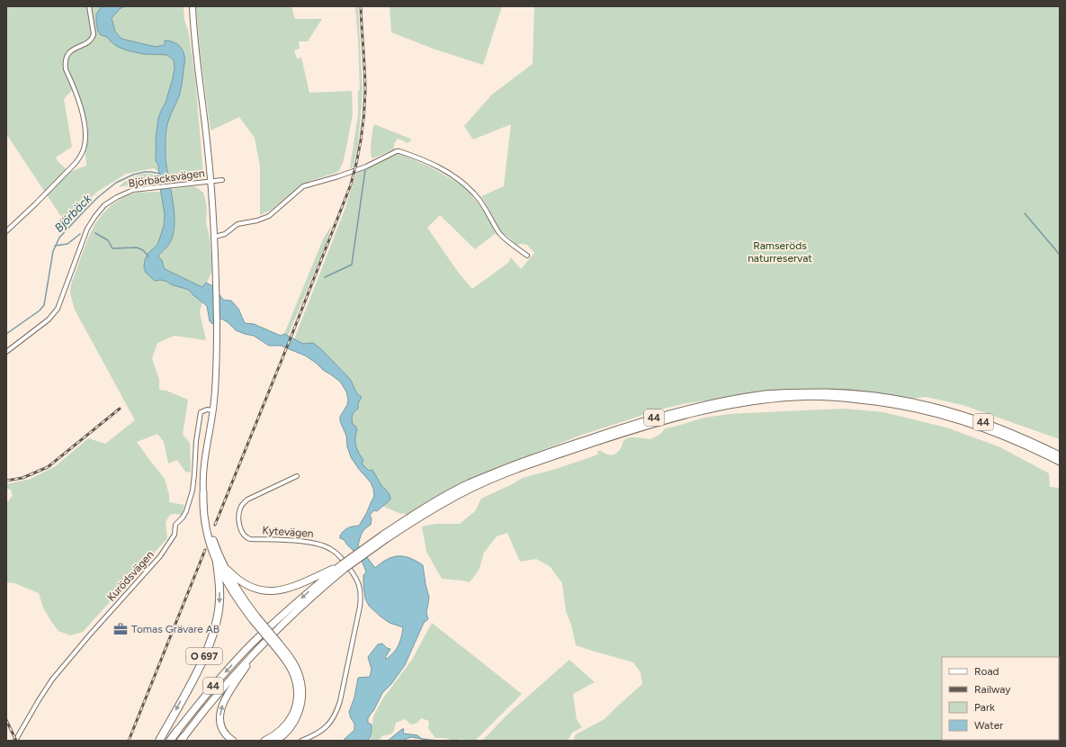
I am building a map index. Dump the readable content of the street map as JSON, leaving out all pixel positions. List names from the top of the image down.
{
  "streets": {
    "highway": ["44", "O 697"],
    "street": ["Björbäcksvägen", "Kytevägen", "Kurödsvägen"]
  },
  "crossings": [
    ["Björbäcksvägen", "O 697"],
    ["Kurödsvägen", "O 697"]
  ],
  "water": ["Björbäck"],
  "parks": ["Ramseröds naturreservat"],
  "places": {
    "office": ["Tomas Grävare AB"]
  },
  "legend": [
    "Road",
    "Railway",
    "Park",
    "Water"
  ]
}
